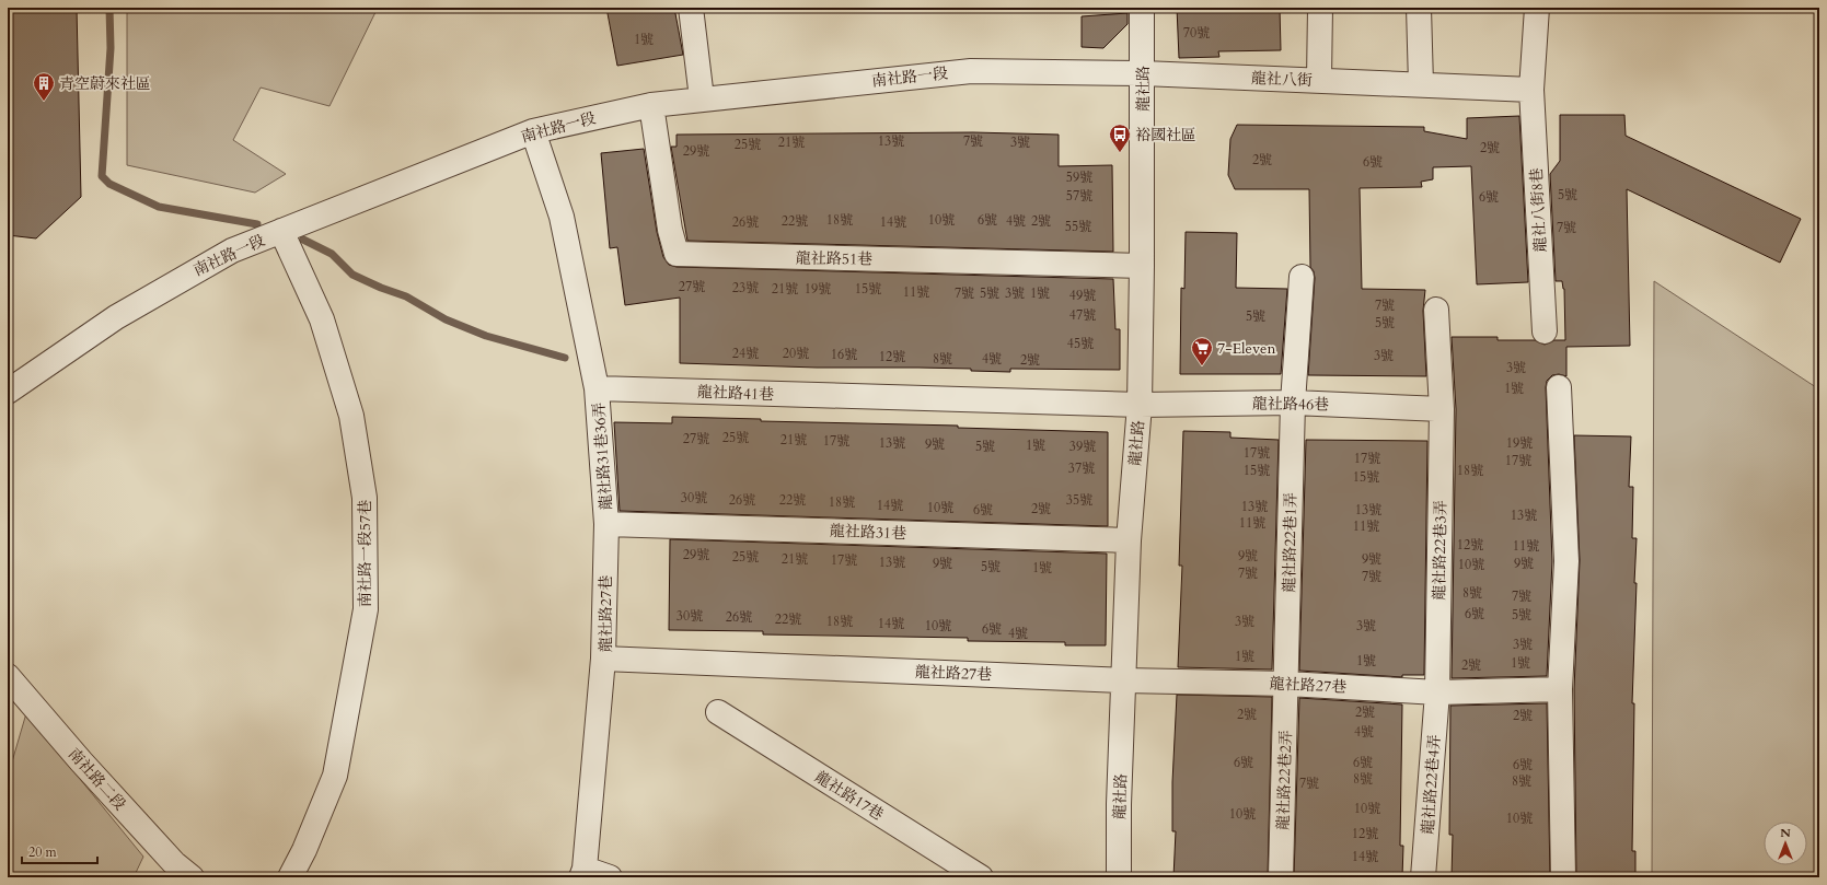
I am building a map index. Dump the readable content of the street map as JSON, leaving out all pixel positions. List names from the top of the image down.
{
  "streets": {
    "street": [
      "南社路一段",
      "龍社八街",
      "龍社路",
      "龍社八街8巷",
      "龍社路51巷",
      "龍社路41巷",
      "龍社路46巷",
      "龍社路31巷36弄",
      "龍社路31巷",
      "龍社路22巷1弄",
      "龍社路22巷3弄",
      "南社路一段57巷",
      "龍社路27巷",
      "南社路二段",
      "龍社路22巷2弄",
      "龍社路22巷4弄",
      "龍社路17巷"
    ]
  },
  "crossings": [
    ["南社路一段", "龍社八街"],
    ["南社路一段", "龍社路"],
    ["南社路一段", "龍社路51巷"],
    ["南社路一段", "南社路一段57巷"],
    ["龍社八街", "龍社路"],
    ["龍社八街", "龍社八街8巷"],
    ["龍社路", "龍社路51巷"],
    ["龍社路", "龍社路41巷"],
    ["龍社路", "龍社路46巷"],
    ["龍社路", "龍社路31巷"],
    ["龍社路", "龍社路27巷"],
    ["龍社路41巷", "龍社路46巷"],
    ["龍社路41巷", "龍社路31巷36弄"],
    ["龍社路46巷", "龍社路22巷1弄"],
    ["龍社路46巷", "龍社路22巷3弄"],
    ["龍社路31巷36弄", "龍社路31巷"],
    ["龍社路31巷36弄", "龍社路27巷"],
    ["龍社路31巷", "龍社路27巷"],
    ["龍社路22巷1弄", "龍社路27巷"],
    ["龍社路22巷1弄", "龍社路22巷2弄"],
    ["龍社路22巷3弄", "龍社路27巷"],
    ["龍社路22巷3弄", "龍社路22巷4弄"],
    ["龍社路27巷", "龍社路22巷2弄"],
    ["龍社路27巷", "龍社路22巷4弄"]
  ],
  "places": {
    "building": ["青空蔚來社區"],
    "bus stop": ["裕國社區"],
    "supermarket": ["7-Eleven"]
  },
  "house_numbers": [
    "70號",
    "1號",
    "13號",
    "7號",
    "21號",
    "3號",
    "25號",
    "2號",
    "29號",
    "2號",
    "6號",
    "59號",
    "5號",
    "57號",
    "6號",
    "18號",
    "10號",
    "6號",
    "22號",
    "4號",
    "2號",
    "26號",
    "14號",
    "55號",
    "7號",
    "27號",
    "23號",
    "21號",
    "19號",
    "15號",
    "11號",
    "7號",
    "5號",
    "3號",
    "1號",
    "49號",
    "7號",
    "47號",
    "5號",
    "5號",
    "45號",
    "24號",
    "20號",
    "16號",
    "3號",
    "12號",
    "8號",
    "4號",
    "2號",
    "3號",
    "1號",
    "25號",
    "27號",
    "21號",
    "17號",
    "13號",
    "19號",
    "9號",
    "1號",
    "5號",
    "39號",
    "17號",
    "17號",
    "17號",
    "37號",
    "15號",
    "18號",
    "15號",
    "30號",
    "26號",
    "22號",
    "35號",
    "18號",
    "14號",
    "13號",
    "10號",
    "2號",
    "6號",
    "13號",
    "13號",
    "11號",
    "11號",
    "12號",
    "11號",
    "29號",
    "9號",
    "25號",
    "21號",
    "9號",
    "17號",
    "13號",
    "9號",
    "9號",
    "10號",
    "5號",
    "1號",
    "7號",
    "7號",
    "8號",
    "7號",
    "6號",
    "5號",
    "30號",
    "26號",
    "22號",
    "18號",
    "3號",
    "14號",
    "10號",
    "3號",
    "6號",
    "4號",
    "3號",
    "1號",
    "1號",
    "1號",
    "2號",
    "2號",
    "2號",
    "2號",
    "4號",
    "6號",
    "6號",
    "6號",
    "8號",
    "8號",
    "7號",
    "10號",
    "10號",
    "10號",
    "12號",
    "14號"
  ],
  "scale_bar": "20 m",
  "north": "top"
}
